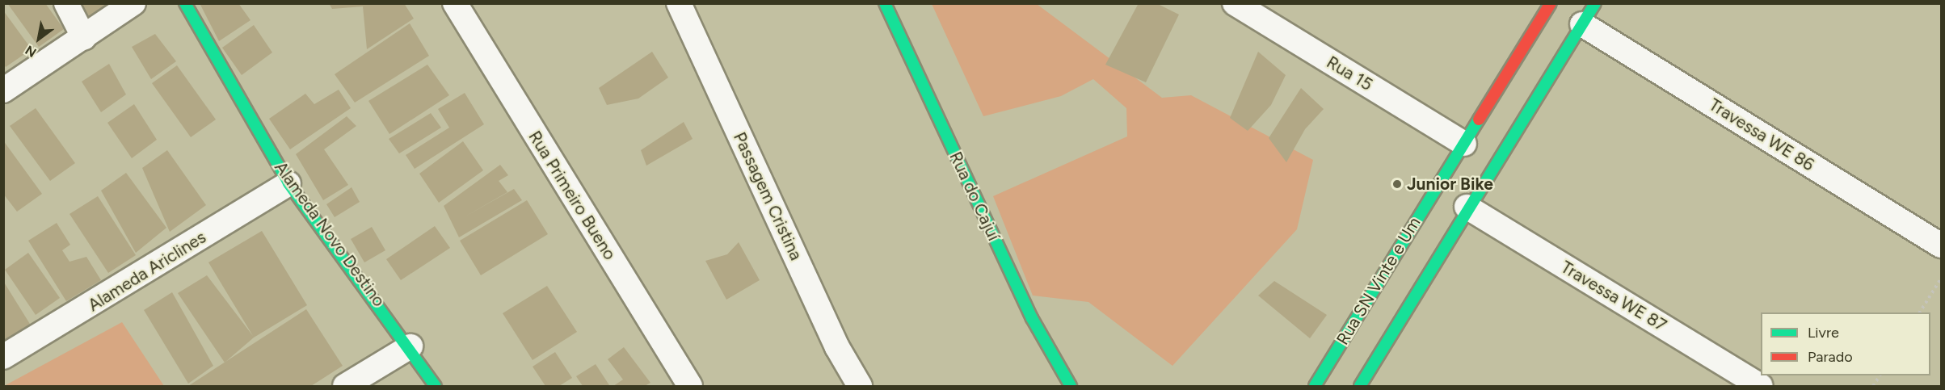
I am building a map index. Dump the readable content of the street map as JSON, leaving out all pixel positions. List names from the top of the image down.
{
  "streets": {
    "main road": ["Rua do Cajuí", "Alameda Novo Destino", "Rua SN Vinte e Um"],
    "street": [
      "Rua 15",
      "Travessa WE 86",
      "Rua Primeiro Bueno",
      "Passagem Cristina",
      "Alameda Ariclines",
      "Travessa WE 87"
    ]
  },
  "crossings": [
    ["Rua 15", "Rua SN Vinte e Um"],
    ["Alameda Novo Destino", "Alameda Ariclines"]
  ],
  "places": ["Junior Bike"],
  "legend": ["Livre", "Parado"],
  "north": "bottom left"
}
